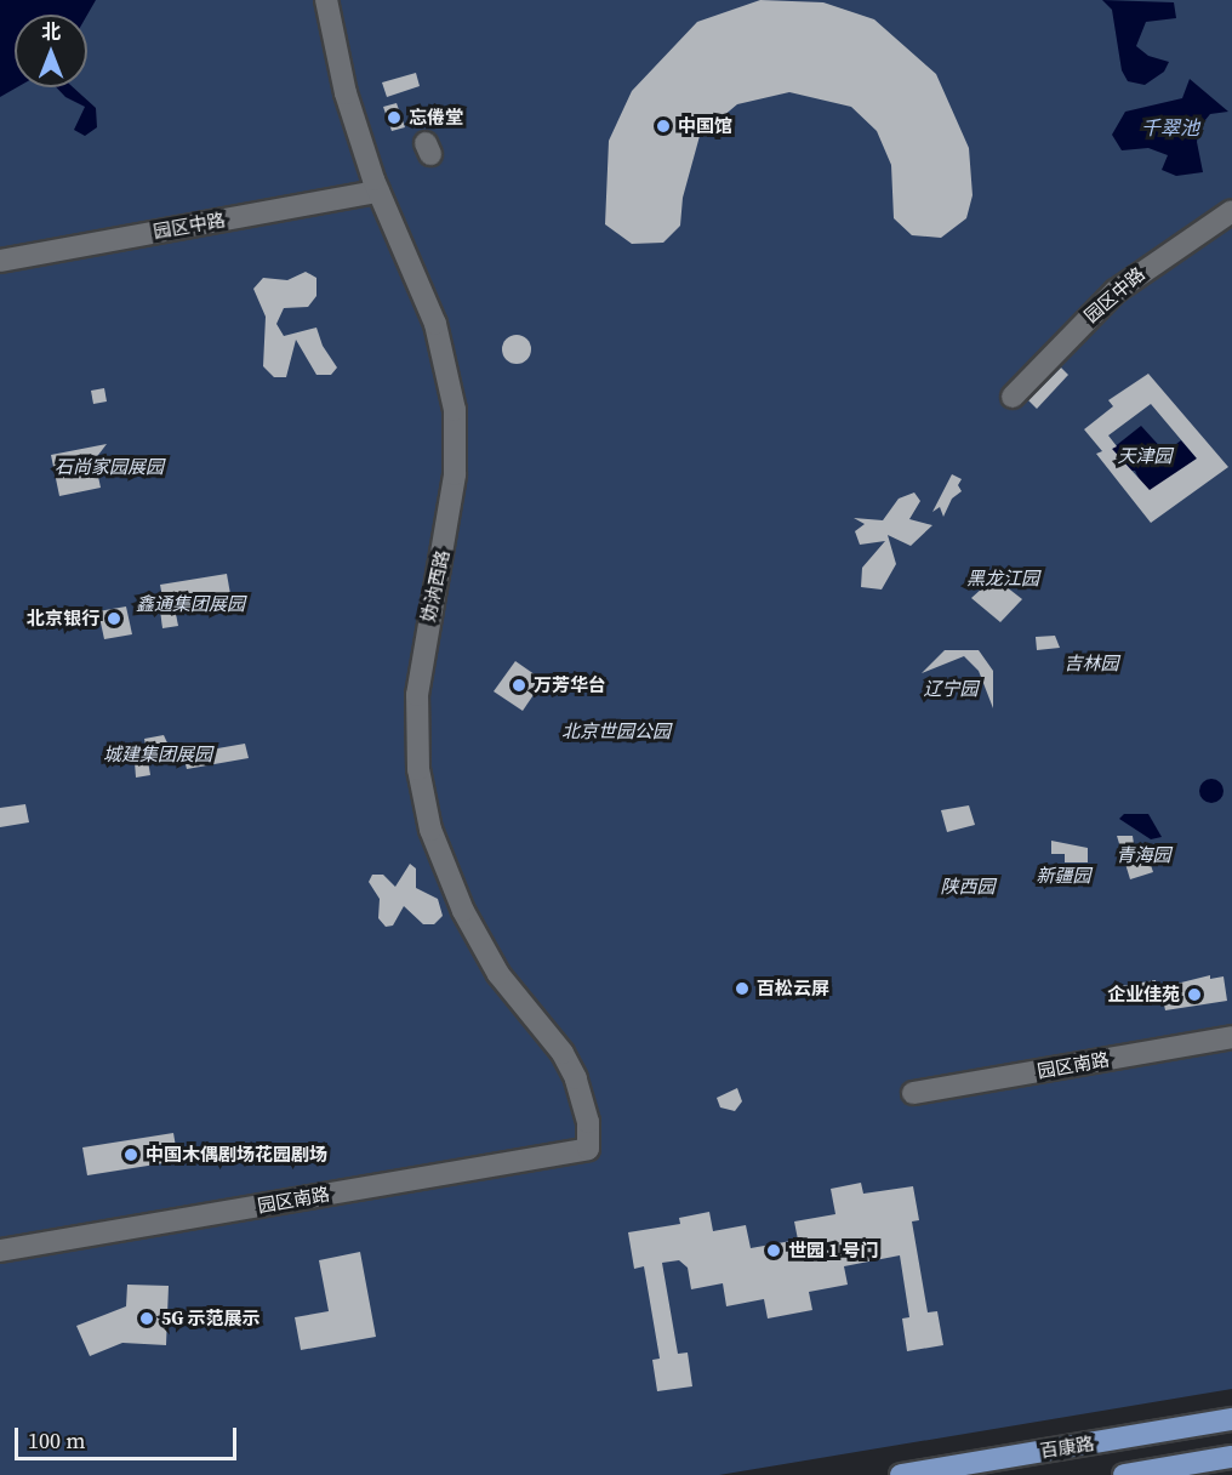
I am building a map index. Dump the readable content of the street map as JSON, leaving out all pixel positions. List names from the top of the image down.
{
  "streets": {
    "main road": ["百康路"],
    "street": ["园区中路", "妫汭西路", "园区南路"]
  },
  "crossings": [
    ["园区中路", "妫汭西路"],
    ["妫汭西路", "园区南路"]
  ],
  "water": ["千翠池"],
  "parks": [
    "天津园",
    "石尚家园展园",
    "黑龙江园",
    "鑫通集团展园",
    "吉林园",
    "辽宁园",
    "北京世园公园",
    "城建集团展园",
    "青海园",
    "新疆园",
    "陕西园"
  ],
  "places": [
    "忘倦堂",
    "中国馆",
    "北京银行",
    "万芳华台",
    "百松云屏",
    "企业佳苑",
    "中国木偶剧场花园剧场",
    "世园 1 号门",
    "5G 示范展示"
  ],
  "scale_bar": "100 m",
  "north": "top"
}
